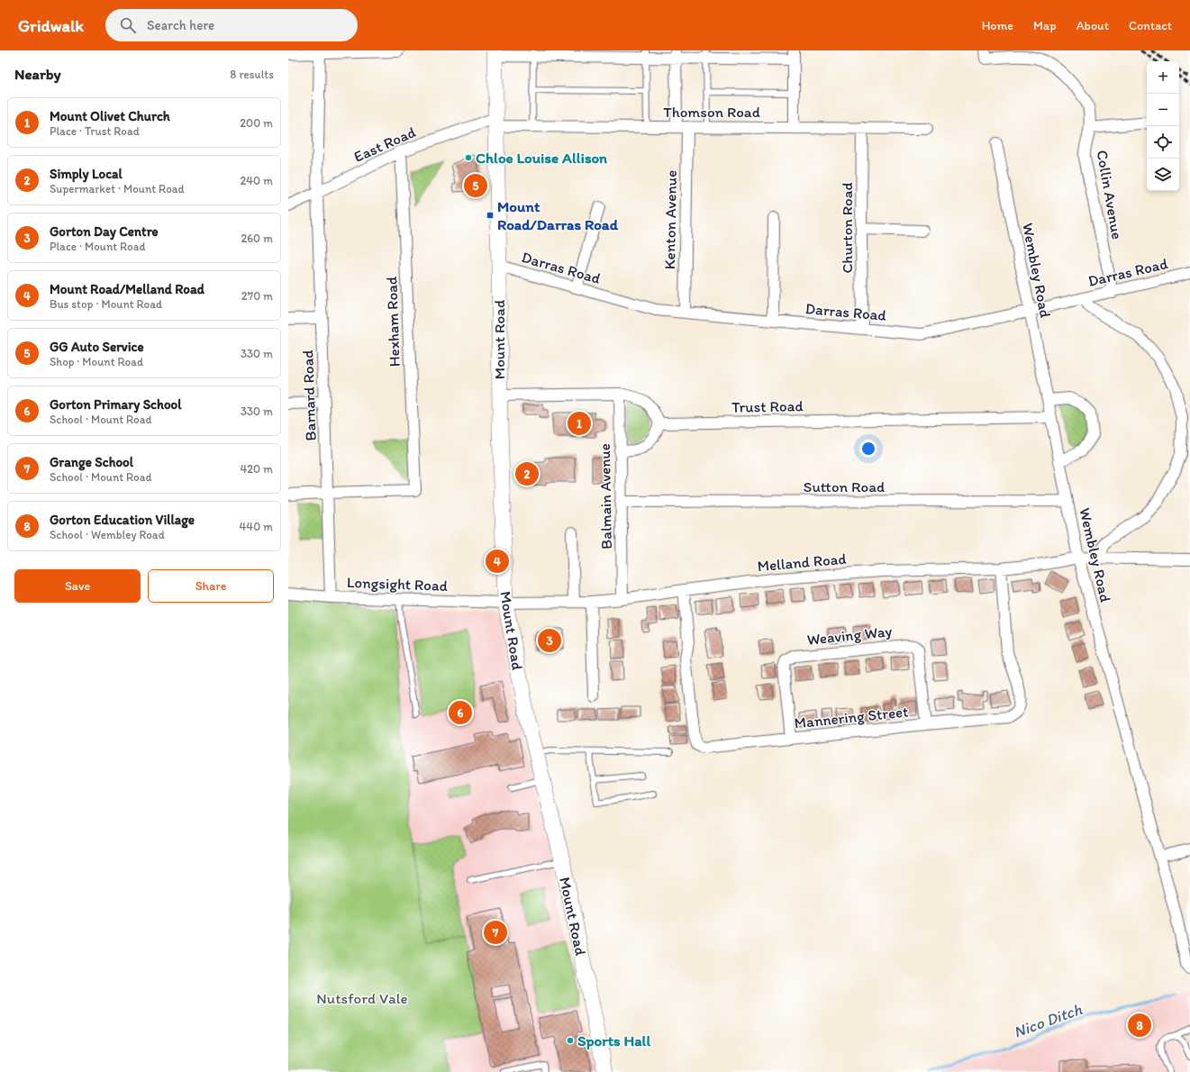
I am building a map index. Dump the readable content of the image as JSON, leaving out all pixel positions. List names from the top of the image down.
{
  "streets": {
    "main road": ["Mount Road"],
    "street": [
      "Thomson Road",
      "East Road",
      "Collin Avenue",
      "Kenton Avenue",
      "Churton Road",
      "Darras Road",
      "Wembley Road",
      "Hexham Road",
      "Barnard Road",
      "Trust Road",
      "Sutton Road",
      "Balmain Avenue",
      "Melland Road",
      "Longsight Road",
      "Weaving Way",
      "Mannering Street"
    ]
  },
  "crossings": [
    ["Thomson Road", "East Road"],
    ["Thomson Road", "Kenton Avenue"],
    ["Thomson Road", "Churton Road"],
    ["Thomson Road", "Mount Road"],
    ["East Road", "Hexham Road"],
    ["East Road", "Mount Road"],
    ["East Road", "Barnard Road"],
    ["Collin Avenue", "Darras Road"],
    ["Kenton Avenue", "Darras Road"],
    ["Churton Road", "Darras Road"],
    ["Darras Road", "Wembley Road"],
    ["Darras Road", "Mount Road"],
    ["Wembley Road", "Trust Road"],
    ["Wembley Road", "Sutton Road"],
    ["Wembley Road", "Melland Road"],
    ["Hexham Road", "Barnard Road"],
    ["Mount Road", "Melland Road"],
    ["Mount Road", "Longsight Road"],
    ["Barnard Road", "Longsight Road"],
    ["Sutton Road", "Balmain Avenue"],
    ["Balmain Avenue", "Melland Road"],
    ["Melland Road", "Longsight Road"],
    ["Melland Road", "Mannering Street"],
    ["Weaving Way", "Mannering Street"]
  ],
  "water": ["Nico Ditch"],
  "parks": ["Nutsford Vale"],
  "places": {
    "other": ["Chloe Louise Allison", "Sports Hall"],
    "transit": ["Mount Road/Darras Road"]
  },
  "page": {
    "header": "Gridwalk",
    "search": "Search here",
    "nav": [
      "Home",
      "Map",
      "About",
      "Contact"
    ],
    "heading": ["Nearby", "8 results"],
    "map_buttons": ["+", "−"],
    "list": [
      {
        "mark": "1",
        "name": "Mount Olivet Church",
        "note": "Place · Trust Road",
        "value": "200 m"
      },
      {
        "mark": "2",
        "name": "Simply Local",
        "note": "Supermarket · Mount Road",
        "value": "240 m"
      },
      {
        "mark": "3",
        "name": "Gorton Day Centre",
        "note": "Place · Mount Road",
        "value": "260 m"
      },
      {
        "mark": "4",
        "name": "Mount Road/Melland Road",
        "note": "Bus stop · Mount Road",
        "value": "270 m"
      },
      {
        "mark": "5",
        "name": "GG Auto Service",
        "note": "Shop · Mount Road",
        "value": "330 m"
      },
      {
        "mark": "6",
        "name": "Gorton Primary School",
        "note": "School · Mount Road",
        "value": "330 m"
      },
      {
        "mark": "7",
        "name": "Grange School",
        "note": "School · Mount Road",
        "value": "420 m"
      },
      {
        "mark": "8",
        "name": "Gorton Education Village",
        "note": "School · Wembley Road",
        "value": "440 m"
      }
    ],
    "pins": [
      "5",
      "1",
      "2",
      "4",
      "3",
      "6",
      "7",
      "8"
    ],
    "buttons": ["Save", "Share"]
  }
}
